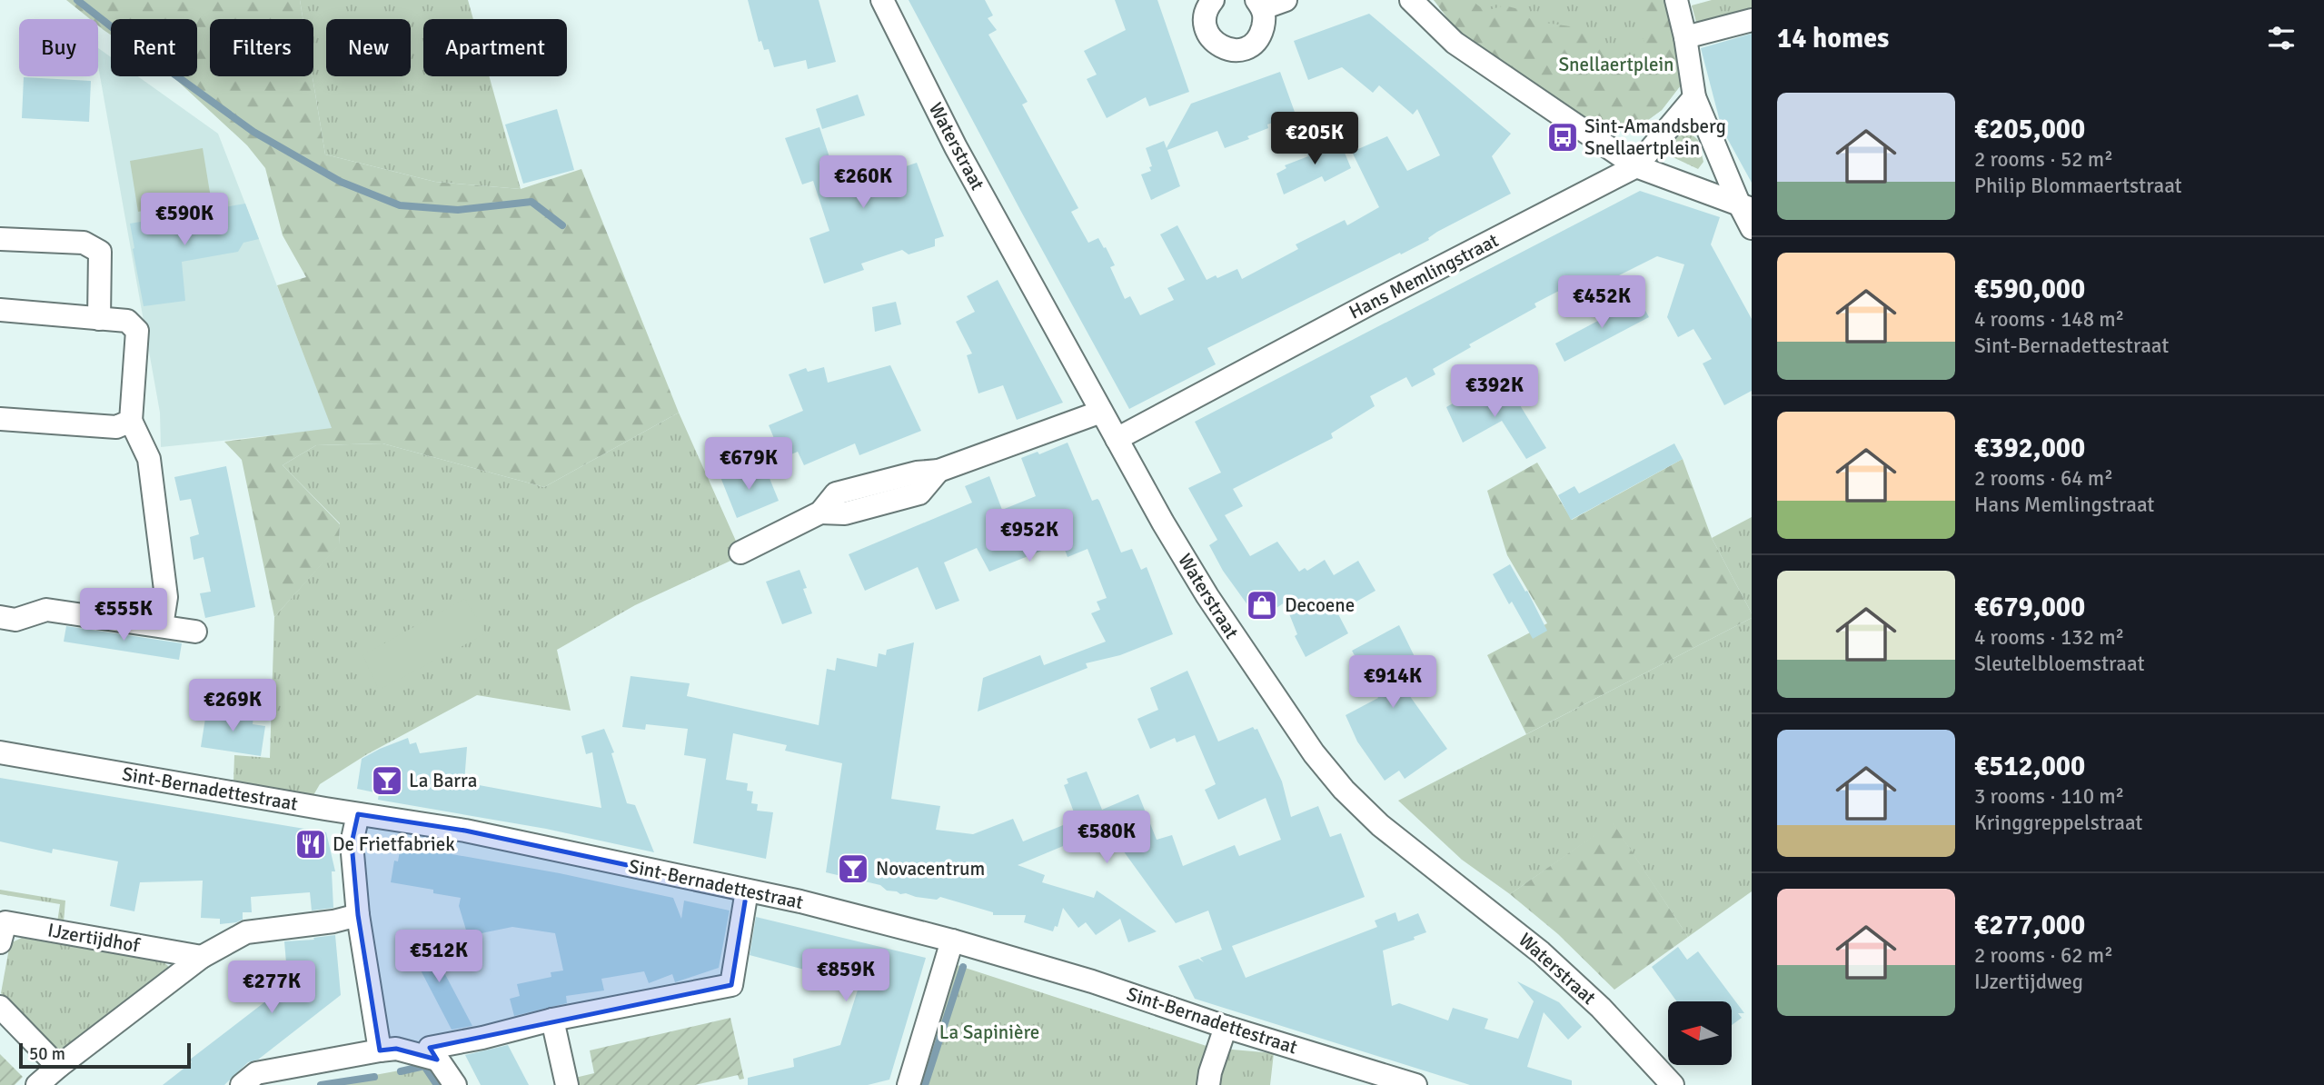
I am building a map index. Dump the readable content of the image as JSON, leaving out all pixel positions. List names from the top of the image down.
{
  "streets": {
    "street": [
      "Waterstraat",
      "Hans Memlingstraat",
      "Sint-Bernadettestraat",
      "IJzertijdhof"
    ]
  },
  "crossings": [
    ["Waterstraat", "Hans Memlingstraat"]
  ],
  "parks": ["Snellaertplein", "La Sapinière"],
  "places": {
    "bus stop": ["Sint-Amandsberg Snellaertplein"],
    "shop": ["Decoene"],
    "bar": ["La Barra", "Novacentrum"],
    "restaurant": ["De Frietfabriek"]
  },
  "scale_bar": "50 m",
  "north": "left",
  "page": {
    "heading": "14 homes",
    "chip": [
      "Buy",
      "Rent",
      "Filters",
      "New",
      "Apartment"
    ],
    "list": [
      {
        "name": "€205,000",
        "note": "2 rooms · 52 m² · Philip Blommaertstraat"
      },
      {
        "name": "€590,000",
        "note": "4 rooms · 148 m² · Sint-Bernadettestraat"
      },
      {
        "name": "€392,000",
        "note": "2 rooms · 64 m² · Hans Memlingstraat"
      },
      {
        "name": "€679,000",
        "note": "4 rooms · 132 m² · Sleutelbloemstraat"
      },
      {
        "name": "€512,000",
        "note": "3 rooms · 110 m² · Kringgreppelstraat"
      },
      {
        "name": "€277,000",
        "note": "2 rooms · 62 m² · IJzertijdweg"
      }
    ],
    "price": [
      "€205K",
      "€260K",
      "€590K",
      "€452K",
      "€392K",
      "€679K",
      "€952K",
      "€555K",
      "€914K",
      "€269K",
      "€580K",
      "€512K",
      "€859K",
      "€277K"
    ],
    "scale": "50 m"
  }
}
